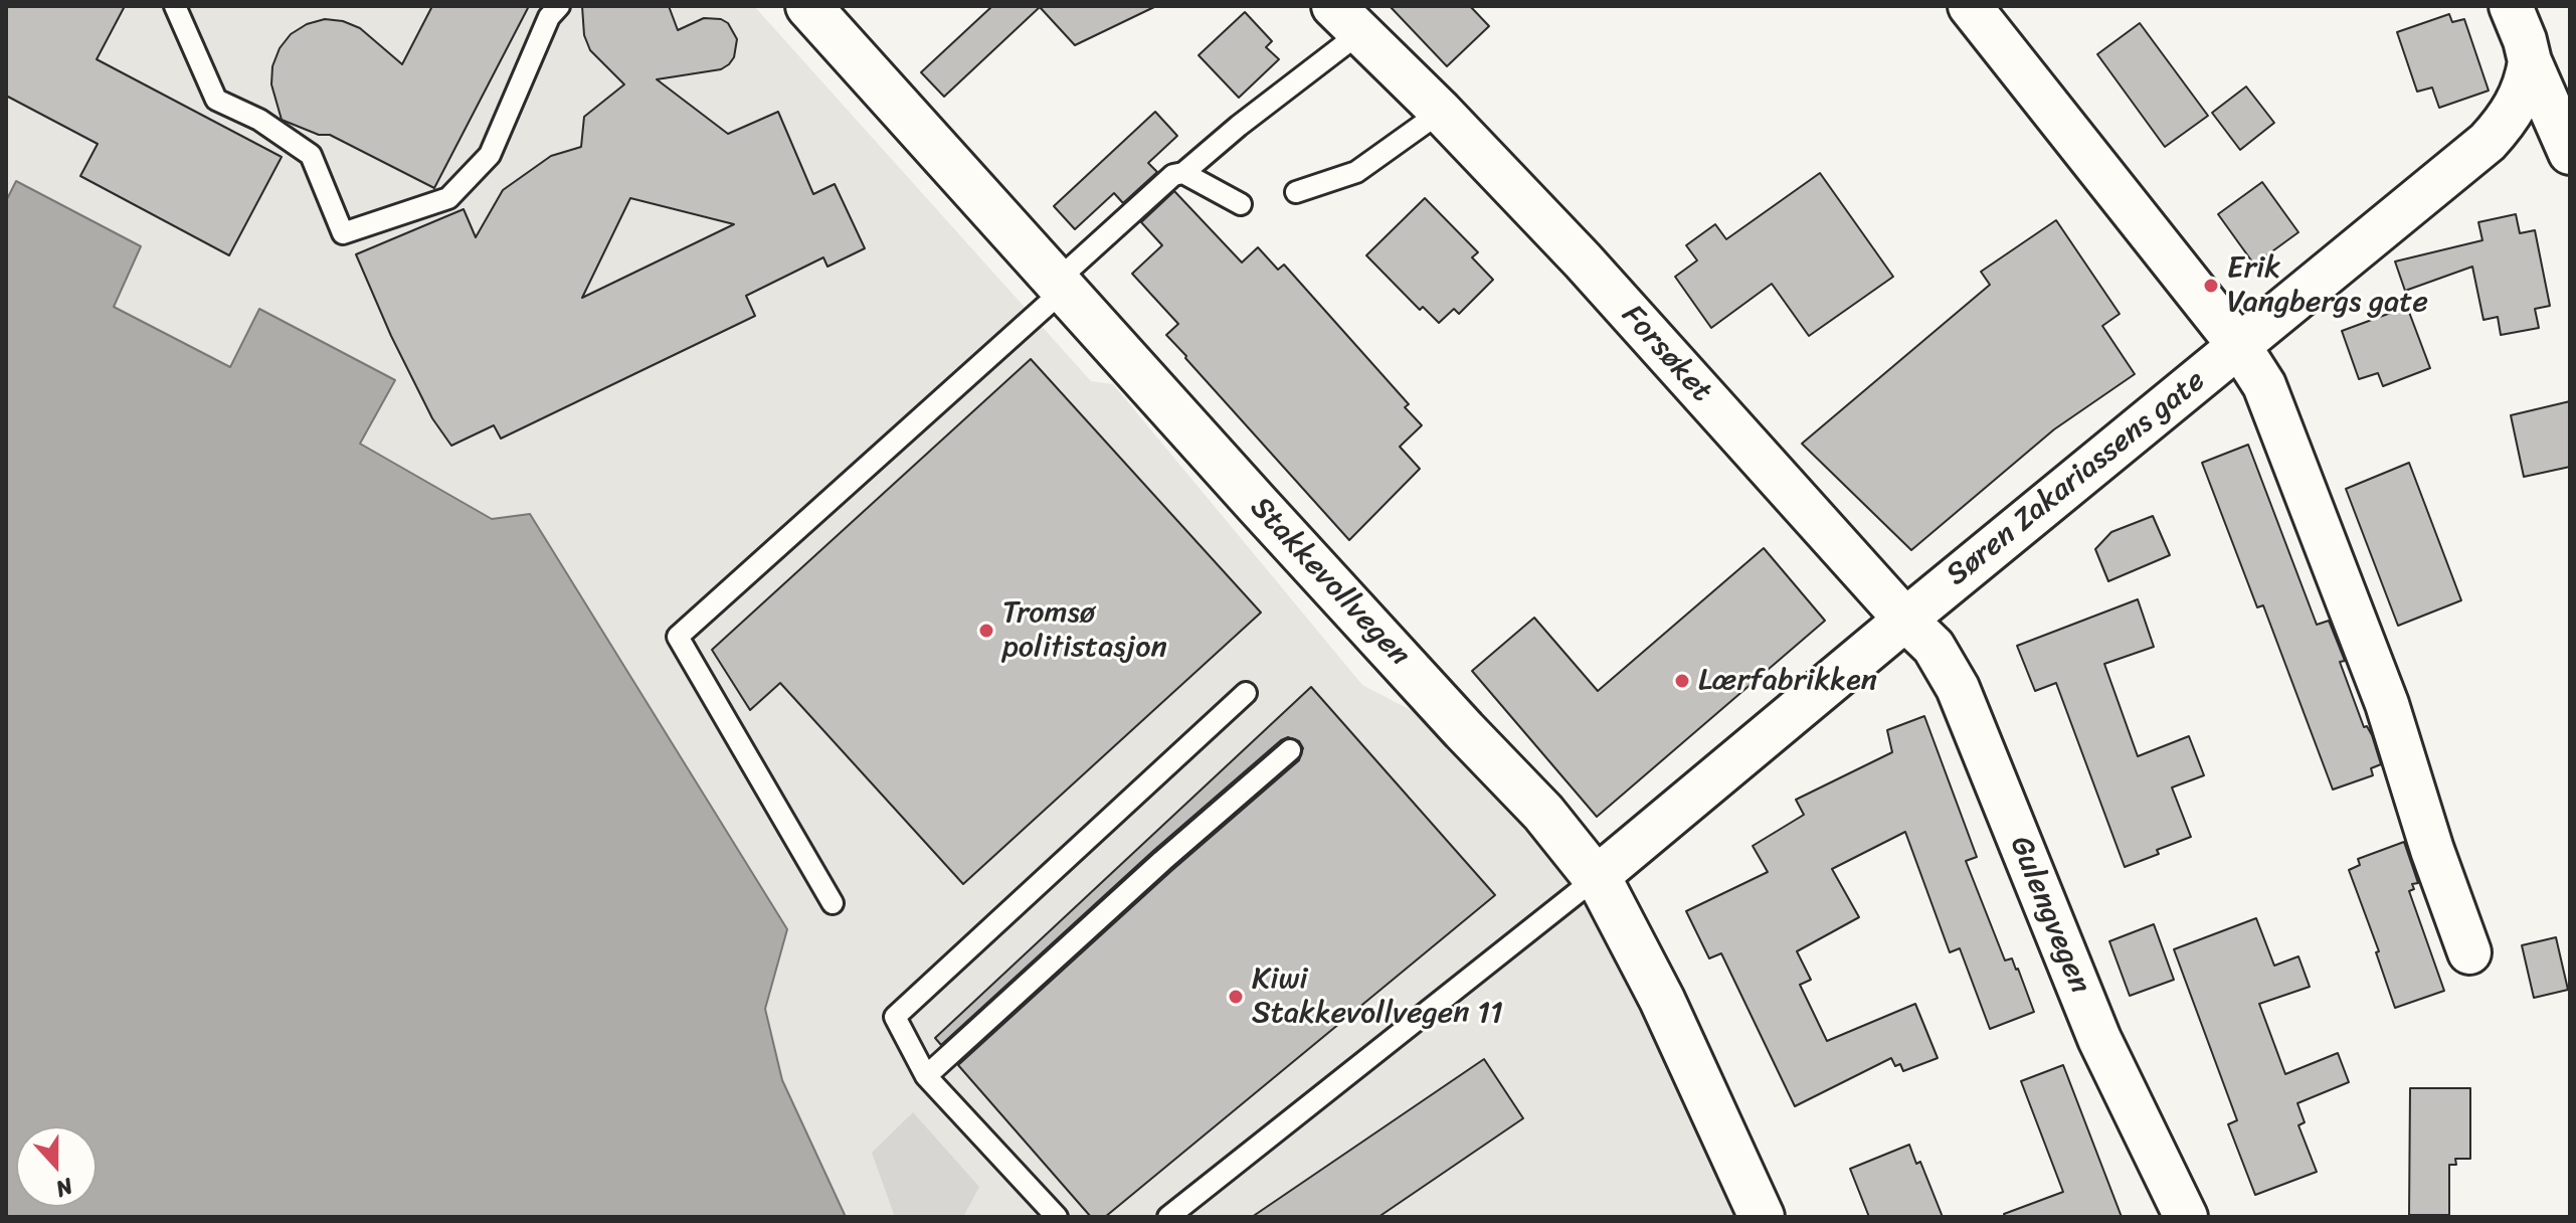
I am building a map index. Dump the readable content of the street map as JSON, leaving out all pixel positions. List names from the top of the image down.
{
  "streets": {
    "street": [
      "Forsøket",
      "Søren Zakariassens gate",
      "Stakkevollvegen",
      "Gulengvegen"
    ]
  },
  "crossings": [
    ["Forsøket", "Søren Zakariassens gate"],
    ["Forsøket", "Gulengvegen"],
    ["Søren Zakariassens gate", "Stakkevollvegen"],
    ["Søren Zakariassens gate", "Gulengvegen"]
  ],
  "places": [
    "Erik Vangbergs gate",
    "Tromsø politistasjon",
    "Lærfabrikken",
    "Kiwi Stakkevollvegen 11"
  ],
  "north": "bottom"
}
